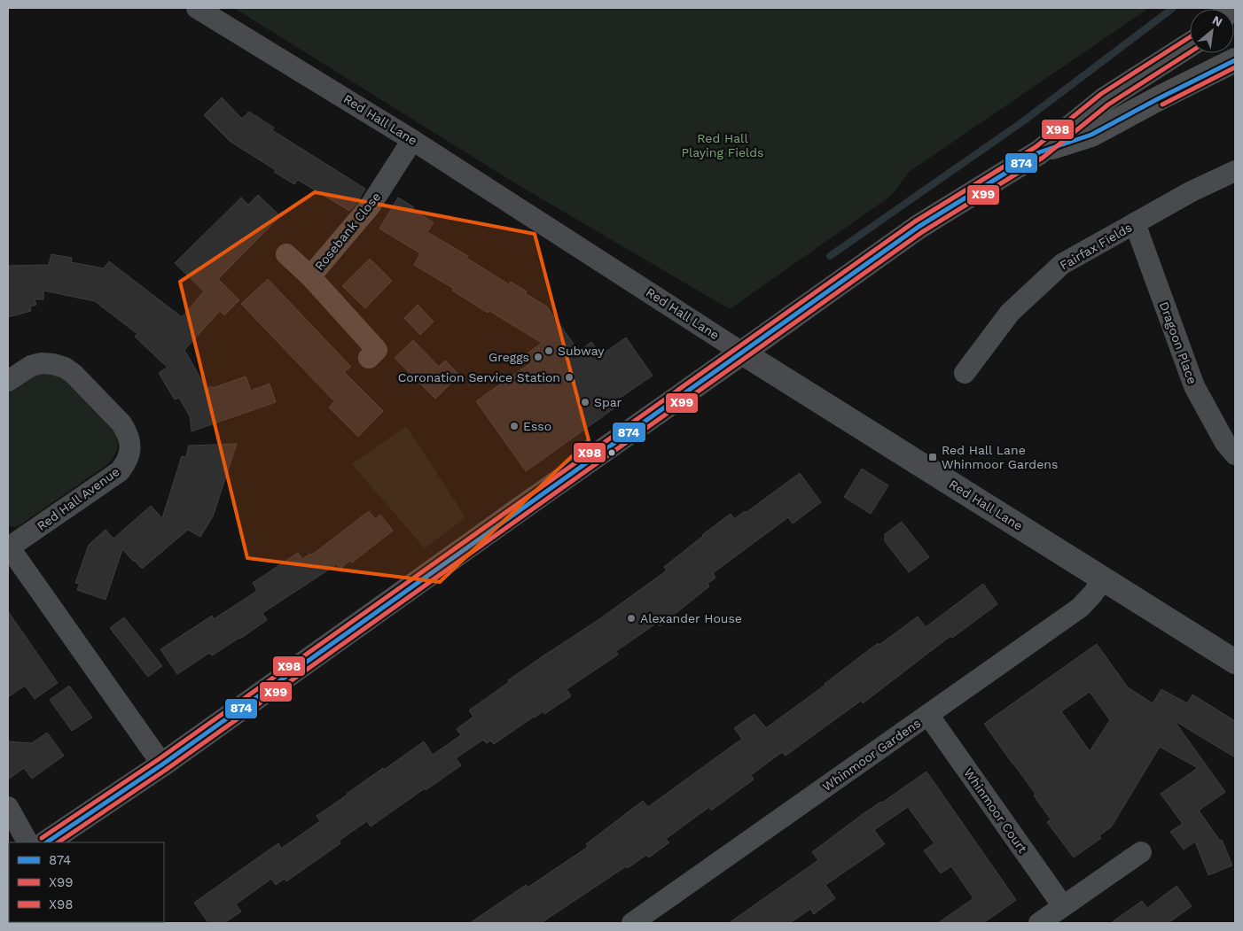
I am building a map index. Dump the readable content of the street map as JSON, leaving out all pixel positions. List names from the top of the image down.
{
  "streets": {
    "street": [
      "Red Hall Lane",
      "Rosebank Close",
      "Fairfax Fields",
      "Dragoon Place",
      "Red Hall Avenue",
      "Whinmoor Gardens",
      "Whinmoor Court"
    ]
  },
  "crossings": [
    ["Red Hall Lane", "Rosebank Close"],
    ["Red Hall Lane", "Whinmoor Gardens"],
    ["Fairfax Fields", "Dragoon Place"],
    ["Whinmoor Gardens", "Whinmoor Court"]
  ],
  "parks": ["Red Hall Playing Fields"],
  "places": {
    "other": [
      "Subway",
      "Greggs",
      "Coronation Service Station",
      "Spar",
      "Esso",
      "Alexander House"
    ],
    "transit": ["Red Hall Lane Whinmoor Gardens"]
  },
  "lines": ["transit line X98", "transit line X99", "transit line 874"],
  "legend": ["874", "X99", "X98"],
  "north": "top right"
}
